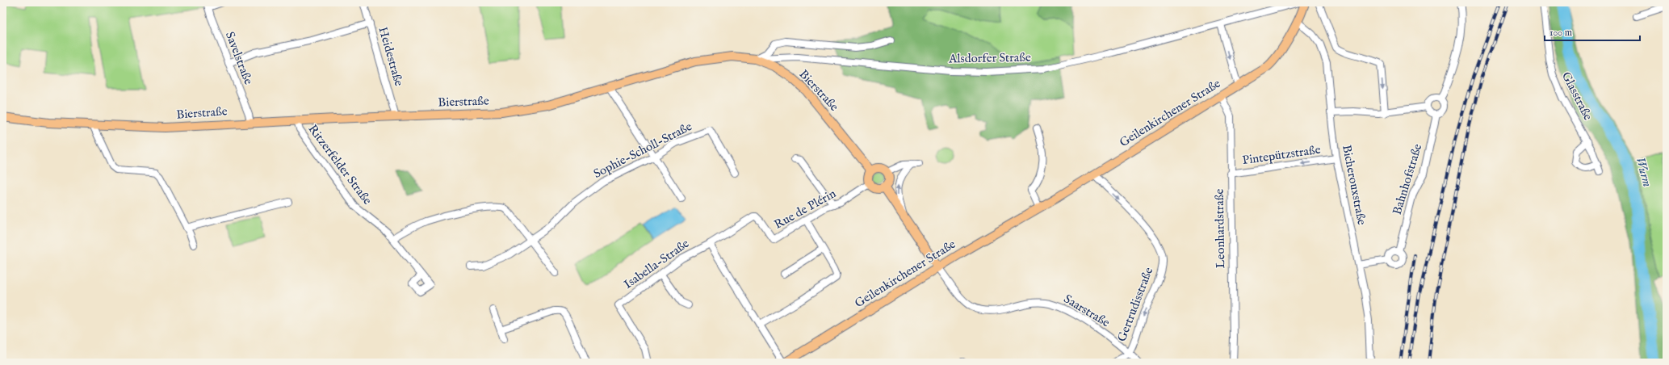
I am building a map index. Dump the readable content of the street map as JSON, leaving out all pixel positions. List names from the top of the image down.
{
  "streets": {
    "main road": ["Bierstraße", "Geilenkirchener Straße"],
    "street": [
      "Heidestraße",
      "Savelstraße",
      "Alsdorfer Straße",
      "Glasstraße",
      "Sophie-Scholl-Straße",
      "Pintepützstraße",
      "Ritzerfelder Straße",
      "Bahnhofstraße",
      "Bicherouxstraße",
      "Rue de Plérin",
      "Leonhardstraße",
      "Isabella-Straße",
      "Gertrudisstraße",
      "Saarstraße"
    ]
  },
  "crossings": [
    ["Heidestraße", "Bierstraße"],
    ["Savelstraße", "Bierstraße"],
    ["Alsdorfer Straße", "Bierstraße"],
    ["Bierstraße", "Ritzerfelder Straße"],
    ["Bierstraße", "Rue de Plérin"],
    ["Geilenkirchener Straße", "Bicherouxstraße"],
    ["Geilenkirchener Straße", "Leonhardstraße"],
    ["Geilenkirchener Straße", "Gertrudisstraße"],
    ["Geilenkirchener Straße", "Saarstraße"],
    ["Pintepützstraße", "Bicherouxstraße"],
    ["Pintepützstraße", "Leonhardstraße"],
    ["Bahnhofstraße", "Bicherouxstraße"],
    ["Rue de Plérin", "Isabella-Straße"],
    ["Gertrudisstraße", "Saarstraße"]
  ],
  "one_way": ["Pintepützstraße", "Gertrudisstraße"],
  "water": ["Wurm"],
  "scale_bar": "100 m"
}
